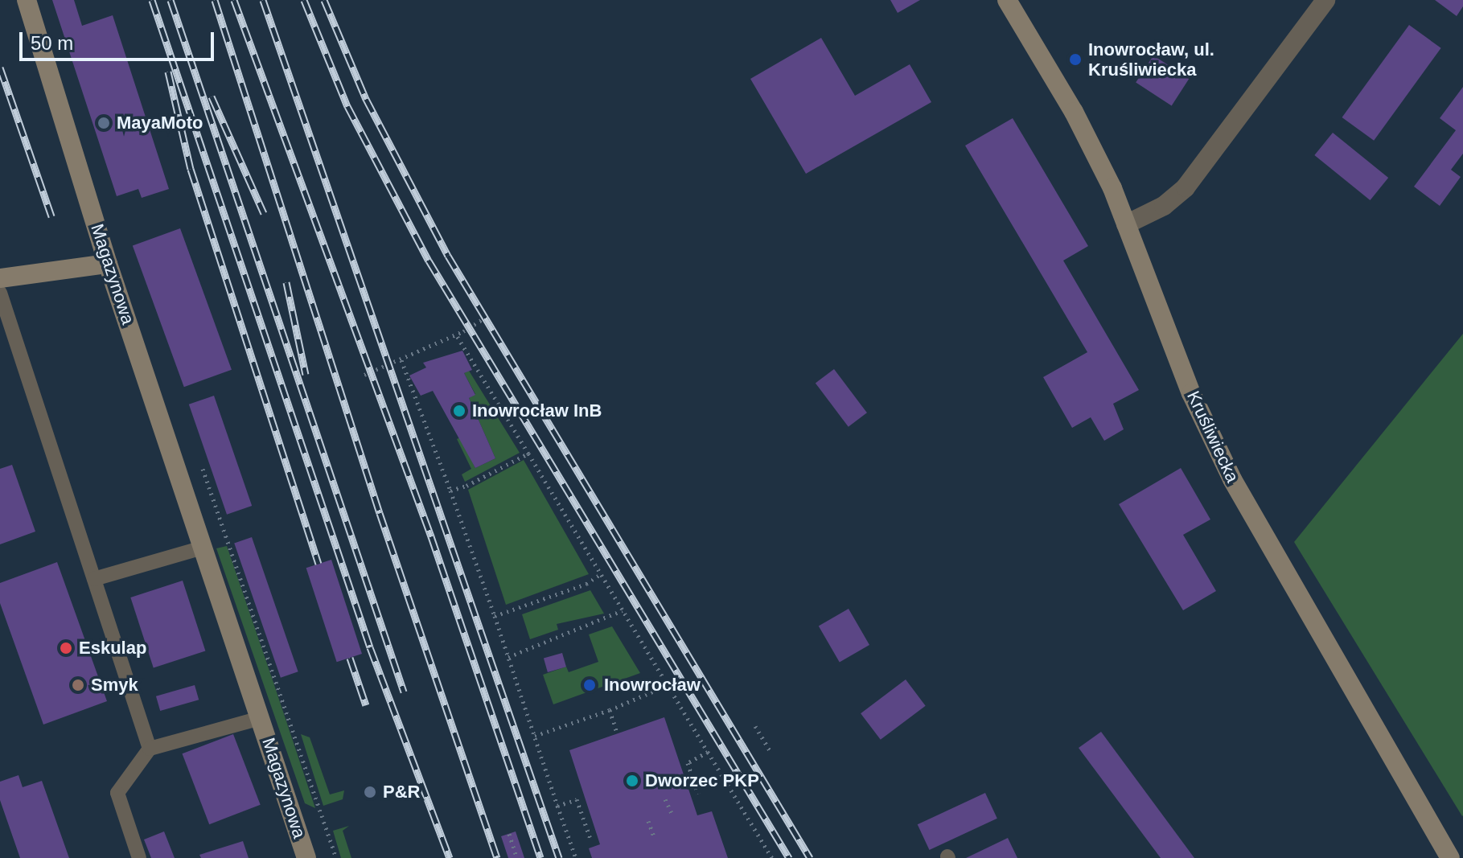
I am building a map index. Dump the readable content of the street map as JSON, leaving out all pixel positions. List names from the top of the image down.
{
  "streets": {
    "street": ["Magazynowa", "Kruśliwiecka"]
  },
  "places": [
    "Inowrocław, ul. Kruśliwiecka",
    "MayaMoto",
    "Inowrocław InB",
    "Eskulap",
    "Smyk",
    "Inowrocław",
    "Dworzec PKP",
    "P&R"
  ],
  "scale_bar": "50 m"
}
